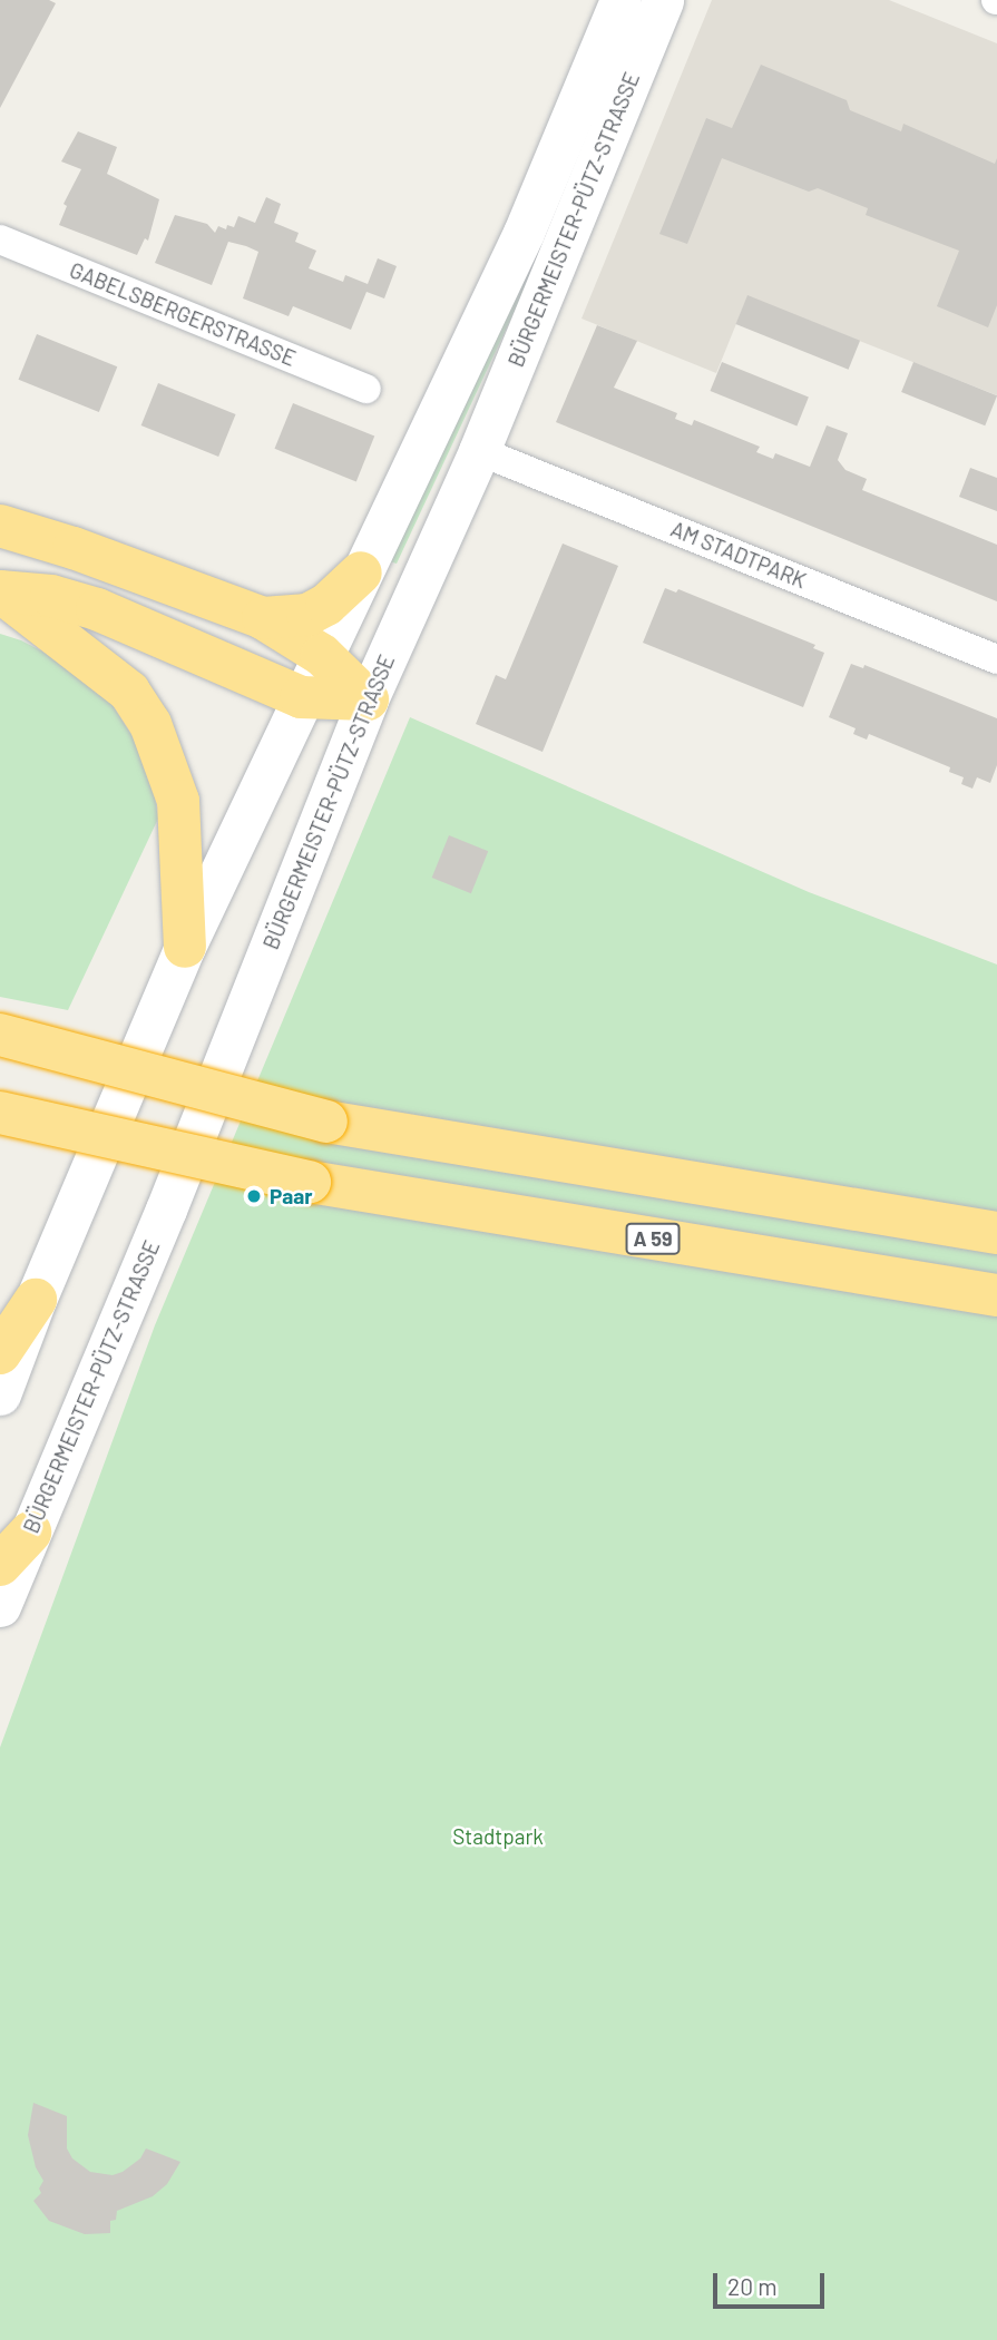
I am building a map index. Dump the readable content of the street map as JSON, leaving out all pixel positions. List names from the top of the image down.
{
  "streets": {
    "highway": ["A 59"],
    "main road": ["BÜRGERMEISTER-PÜTZ-STRASSE"],
    "street": ["GABELSBERGERSTRASSE", "AM STADTPARK"]
  },
  "crossings": [
    ["BÜRGERMEISTER-PÜTZ-STRASSE", "AM STADTPARK"]
  ],
  "parks": ["Stadtpark"],
  "places": ["Paar"],
  "scale_bar": "20 m"
}
